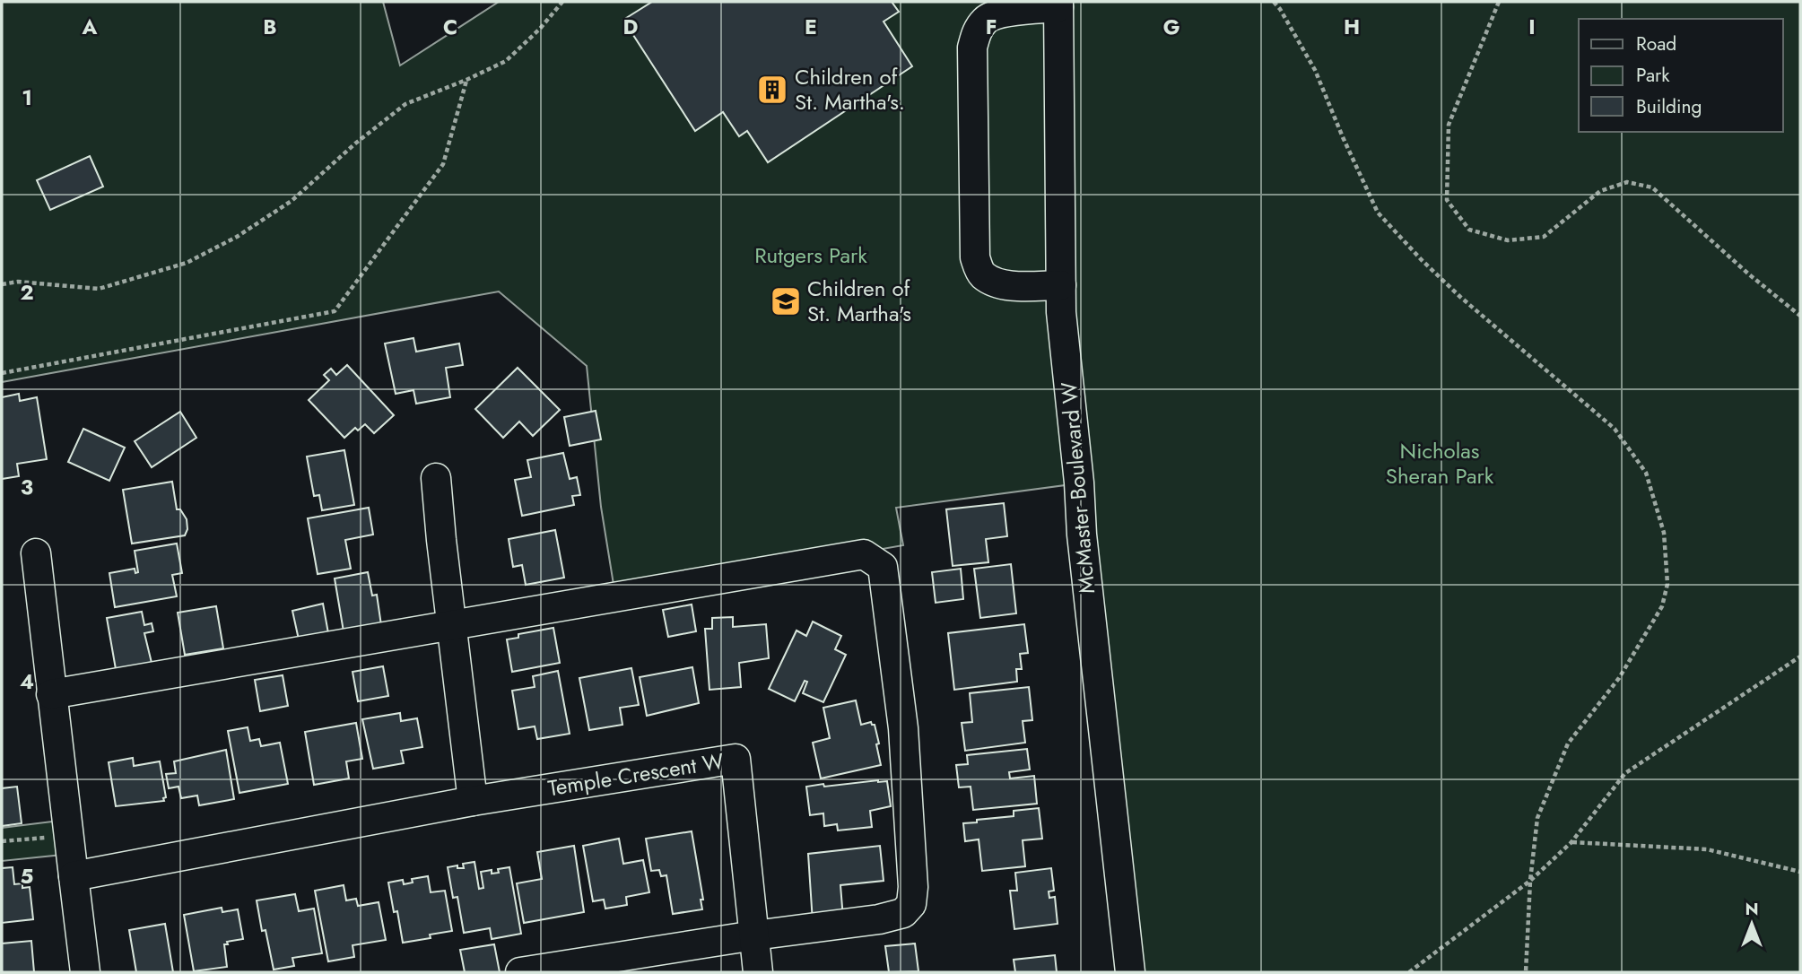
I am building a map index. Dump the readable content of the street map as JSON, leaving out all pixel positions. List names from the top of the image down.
{
  "streets": {
    "street": ["McMaster Boulevard W", "Temple Crescent W"]
  },
  "parks": ["Rutgers Park", "Nicholas Sheran Park"],
  "places": {
    "building": ["Children of St. Martha's."],
    "school or university": ["Children of St. Martha's"]
  },
  "legend": ["Road", "Park", "Building"],
  "north": "top",
  "grid": {
    "columns": [
      "A",
      "B",
      "C",
      "D",
      "E",
      "F",
      "G",
      "H",
      "I"
    ],
    "rows": [
      "1",
      "2",
      "3",
      "4",
      "5"
    ]
  }
}
